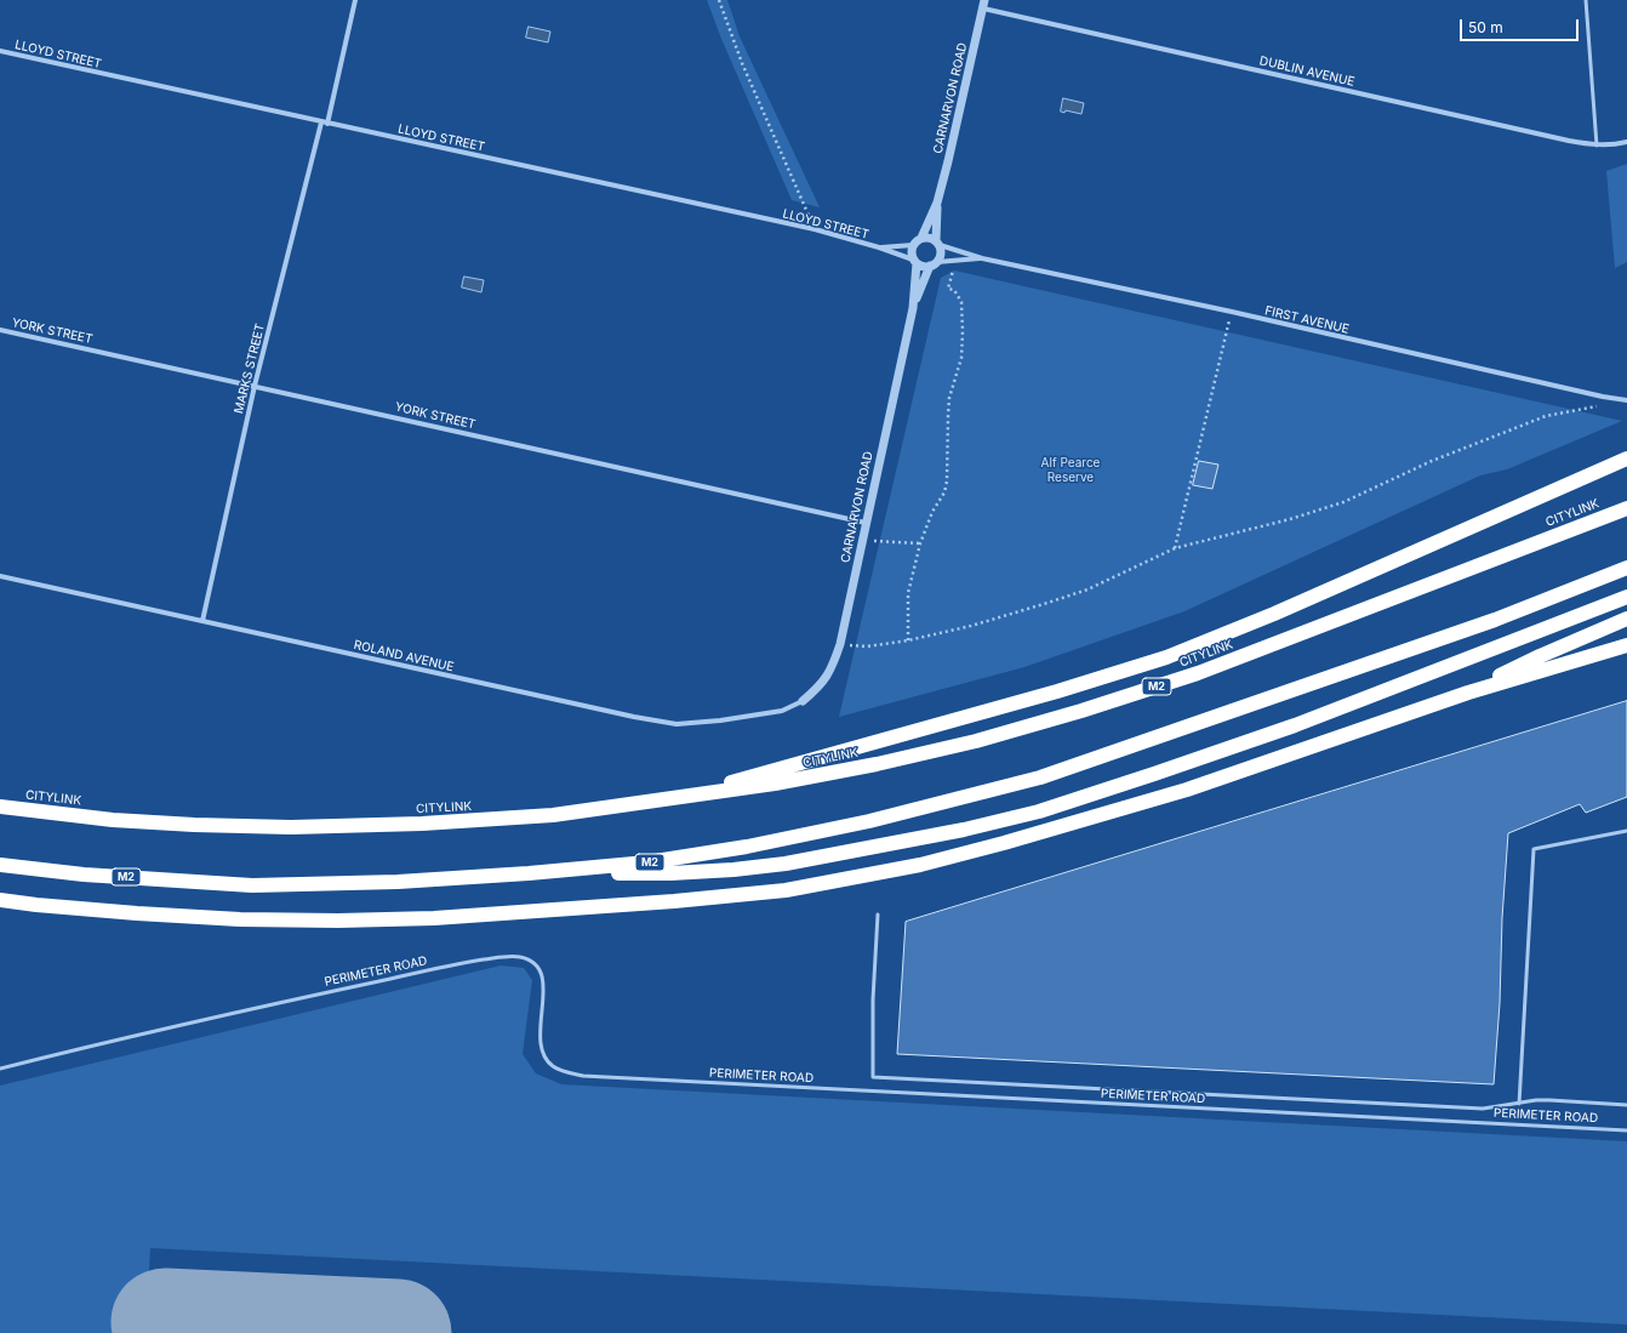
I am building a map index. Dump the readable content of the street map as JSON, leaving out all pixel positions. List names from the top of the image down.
{
  "streets": {
    "highway": ["CITYLINK", "M2"],
    "street": [
      "LLOYD STREET",
      "DUBLIN AVENUE",
      "CARNARVON ROAD",
      "FIRST AVENUE",
      "YORK STREET",
      "MARKS STREET",
      "ROLAND AVENUE"
    ],
    "lane": ["PERIMETER ROAD"]
  },
  "crossings": [
    ["LLOYD STREET", "CARNARVON ROAD"],
    ["LLOYD STREET", "FIRST AVENUE"],
    ["LLOYD STREET", "MARKS STREET"],
    ["DUBLIN AVENUE", "CARNARVON ROAD"],
    ["CARNARVON ROAD", "FIRST AVENUE"],
    ["CARNARVON ROAD", "YORK STREET"],
    ["CARNARVON ROAD", "ROLAND AVENUE"],
    ["YORK STREET", "MARKS STREET"],
    ["MARKS STREET", "ROLAND AVENUE"]
  ],
  "parks": ["Alf Pearce Reserve"],
  "scale_bar": "50 m"
}
